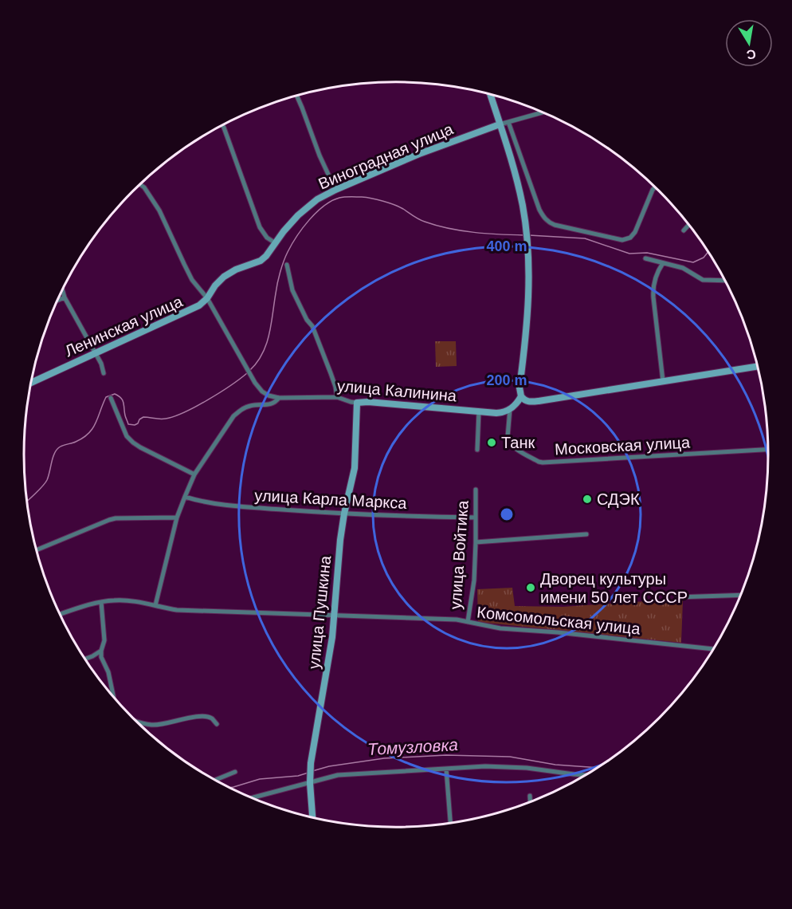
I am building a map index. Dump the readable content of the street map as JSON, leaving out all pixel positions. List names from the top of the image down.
{
  "streets": {
    "main road": [
      "Виноградная улица",
      "Ленинская улица",
      "улица Калинина",
      "улица Пушкина"
    ],
    "street": [
      "Московская улица",
      "улица Карла Маркса",
      "улица Войтика",
      "Комсомольская улица"
    ]
  },
  "crossings": [
    ["Виноградная улица", "Ленинская улица"],
    ["Виноградная улица", "улица Калинина"],
    ["Ленинская улица", "улица Калинина"],
    ["улица Калинина", "Московская улица"],
    ["улица Калинина", "улица Пушкина"],
    ["улица Карла Маркса", "улица Войтика"],
    ["улица Карла Маркса", "улица Пушкина"],
    ["улица Войтика", "Комсомольская улица"],
    ["улица Пушкина", "Комсомольская улица"]
  ],
  "water": ["Томузловка"],
  "places": ["Танк", "СДЭК", "Дворец культуры имени 50 лет СССР"],
  "north": "bottom",
  "rings": ["400 m", "200 m"]
}
